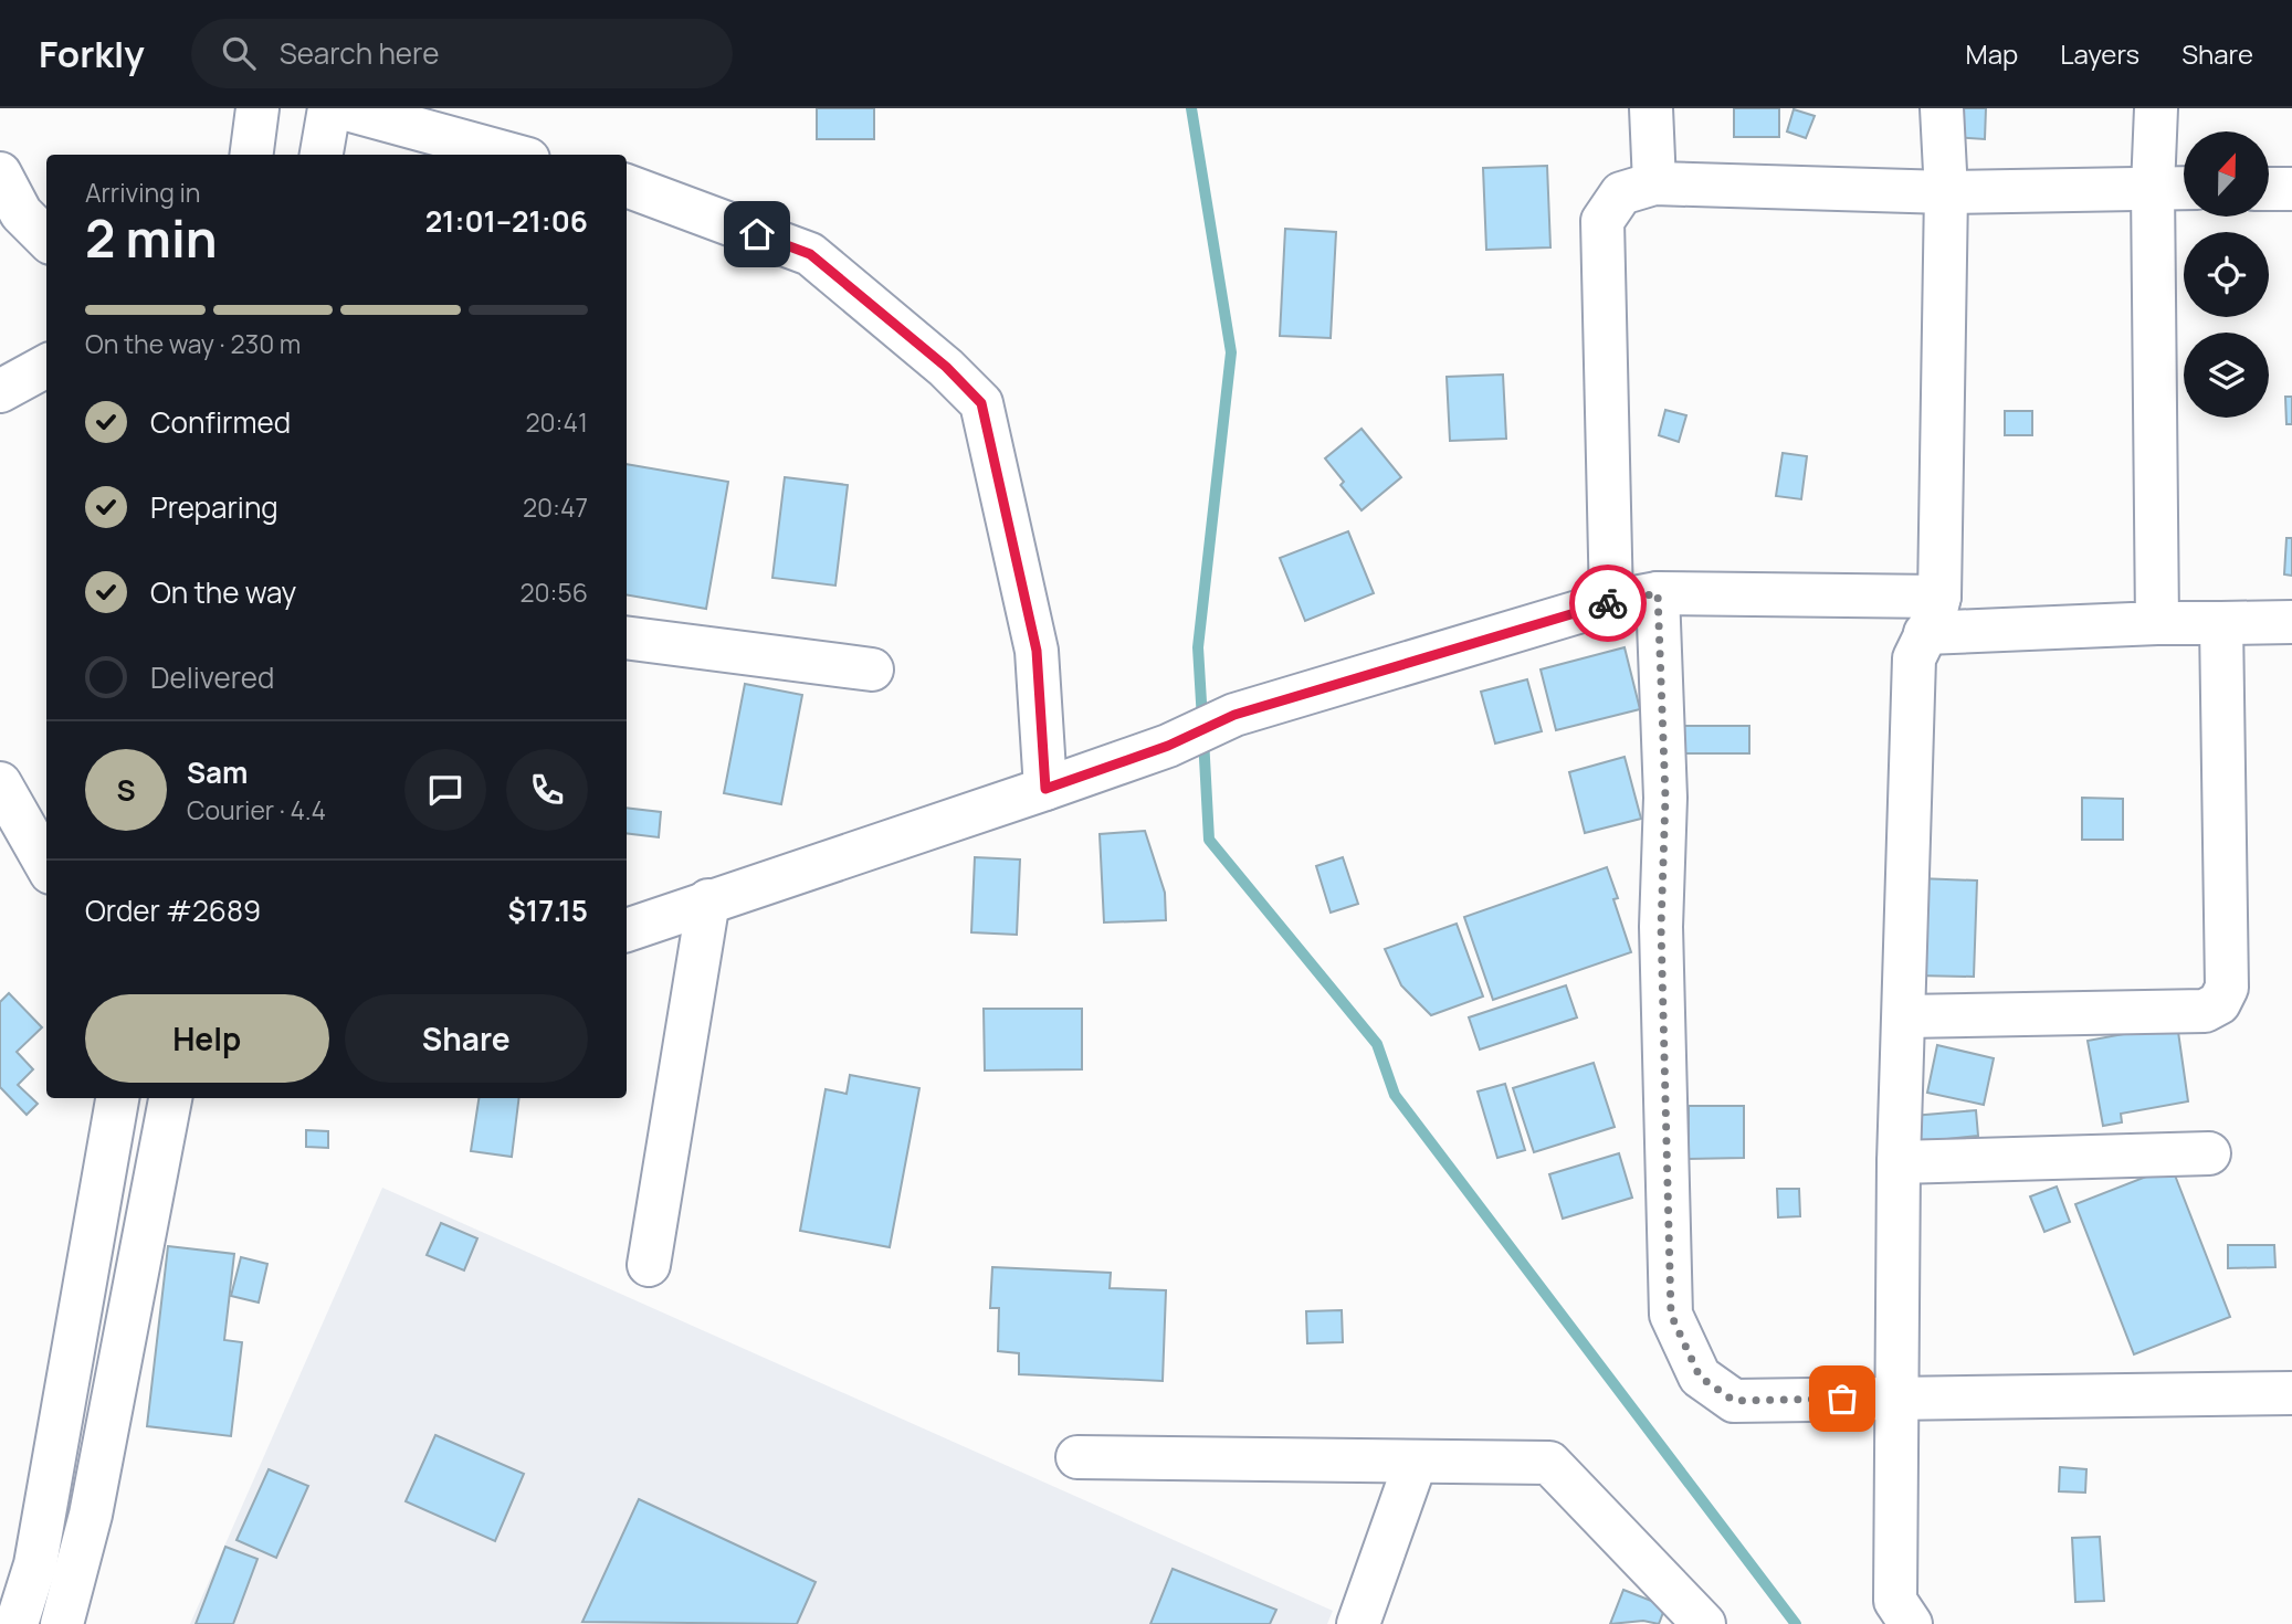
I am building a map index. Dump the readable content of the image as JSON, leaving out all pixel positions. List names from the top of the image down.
{
  "north": "top",
  "page": {
    "header": "Forkly",
    "search": "Search here",
    "nav": ["Map", "Layers", "Share"],
    "heading": ["2 min", "Arriving in", "21:01–21:06"],
    "panel": [
      "Sam",
      "Courier · 4.4",
      "Order #2689",
      "$17.15"
    ],
    "bar": "On the way · 230 m",
    "list": [
      ["Confirmed", "20:41"],
      ["Preparing", "20:47"],
      ["On the way", "20:56"],
      "Delivered"
    ],
    "round": "S",
    "buttons": ["Help", "Share"]
  }
}
